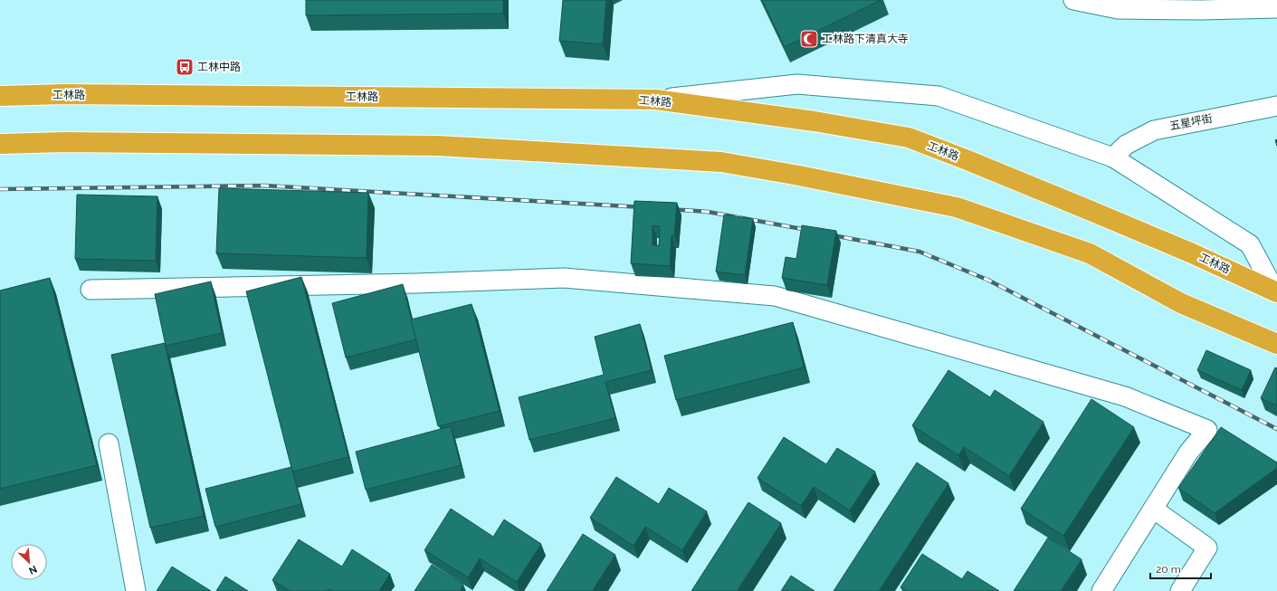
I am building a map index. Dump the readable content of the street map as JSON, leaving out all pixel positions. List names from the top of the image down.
{
  "streets": {
    "highway": ["工林路"],
    "street": ["五星坪街"]
  },
  "places": {
    "mosque": ["工林路下清真大寺"],
    "bus stop": ["工林中路"]
  },
  "scale_bar": "20 m",
  "north": "bottom right"
}
